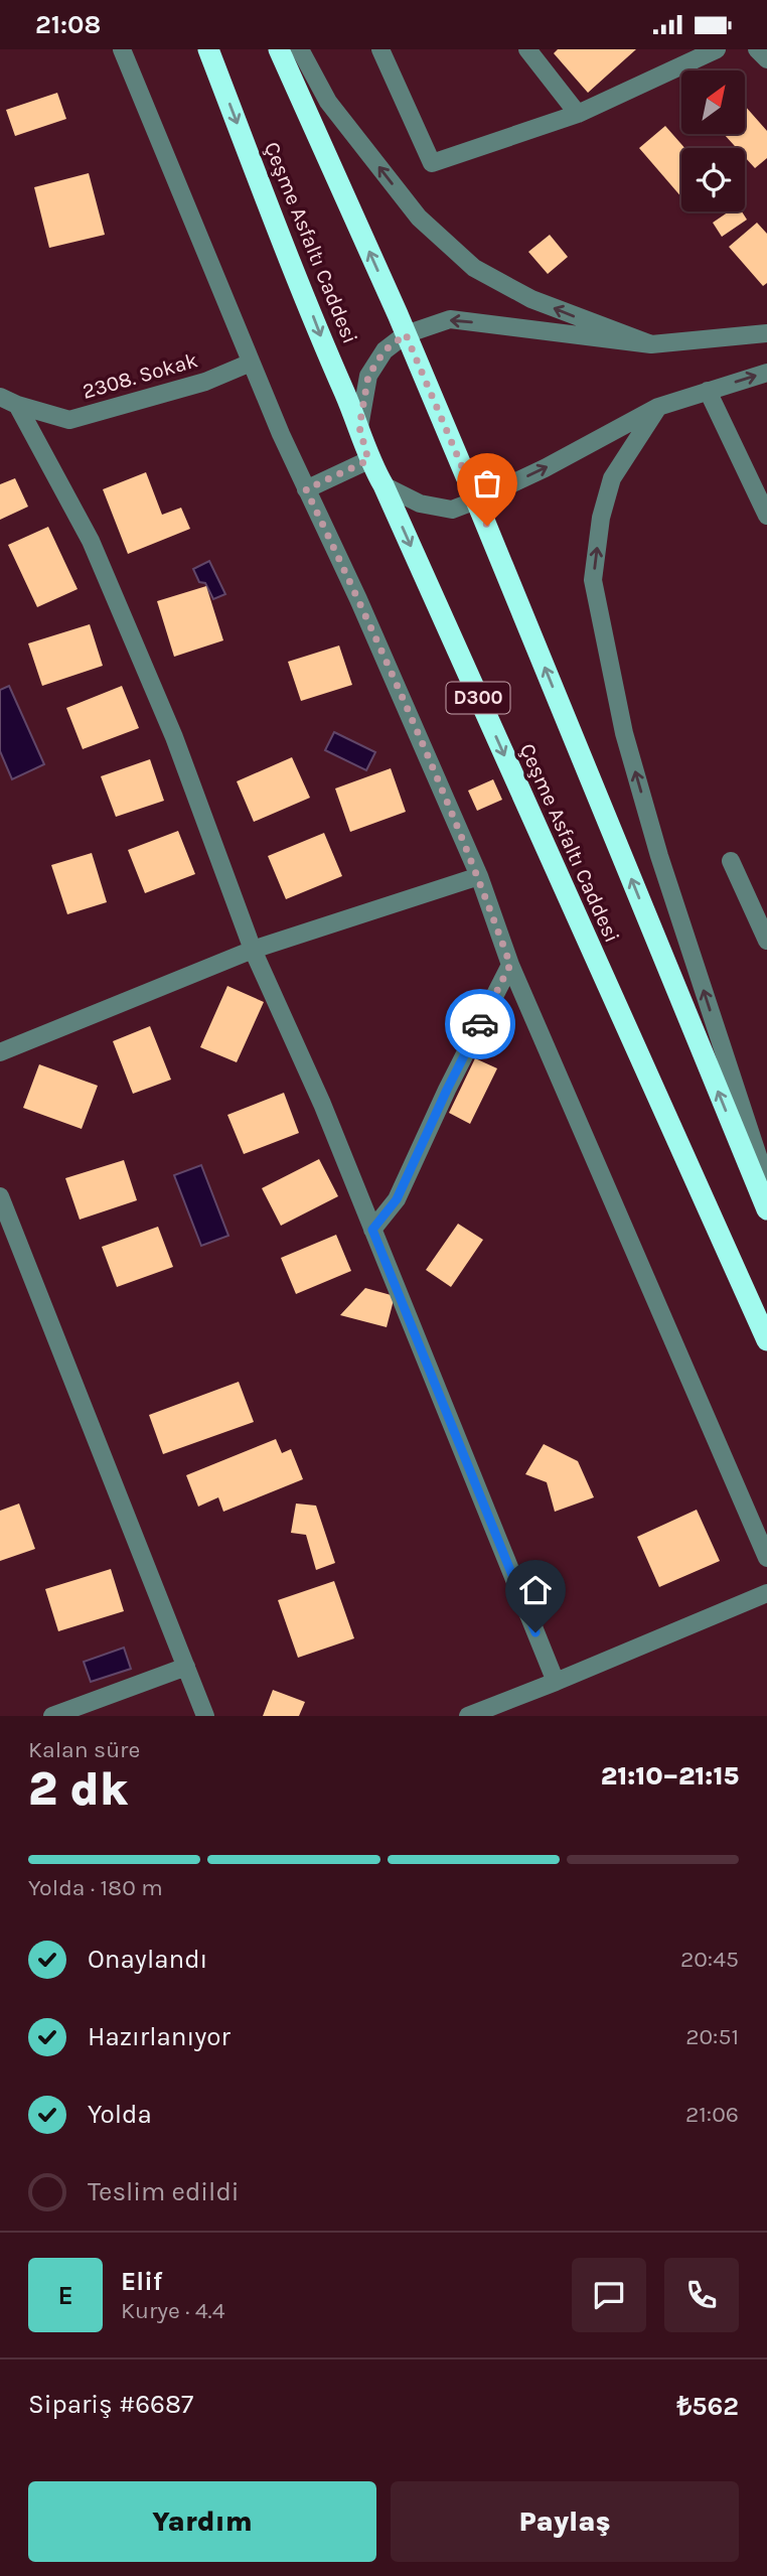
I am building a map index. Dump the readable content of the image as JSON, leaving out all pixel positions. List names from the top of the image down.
{
  "streets": {
    "highway": ["Çeşme Asfaltı Caddesi", "D300"],
    "street": ["2308. Sokak"]
  },
  "north": "top right",
  "page": {
    "status": "21:08",
    "heading": ["2 dk", "Kalan süre", "21:10–21:15"],
    "panel": [
      "Elif",
      "Kurye · 4.4",
      "Sipariş #6687",
      "₺562"
    ],
    "bar": "Yolda · 180 m",
    "list": [
      ["Onaylandı", "20:45"],
      ["Hazırlanıyor", "20:51"],
      ["Yolda", "21:06"],
      "Teslim edildi"
    ],
    "round": "E",
    "buttons": ["Yardım", "Paylaş"]
  }
}
